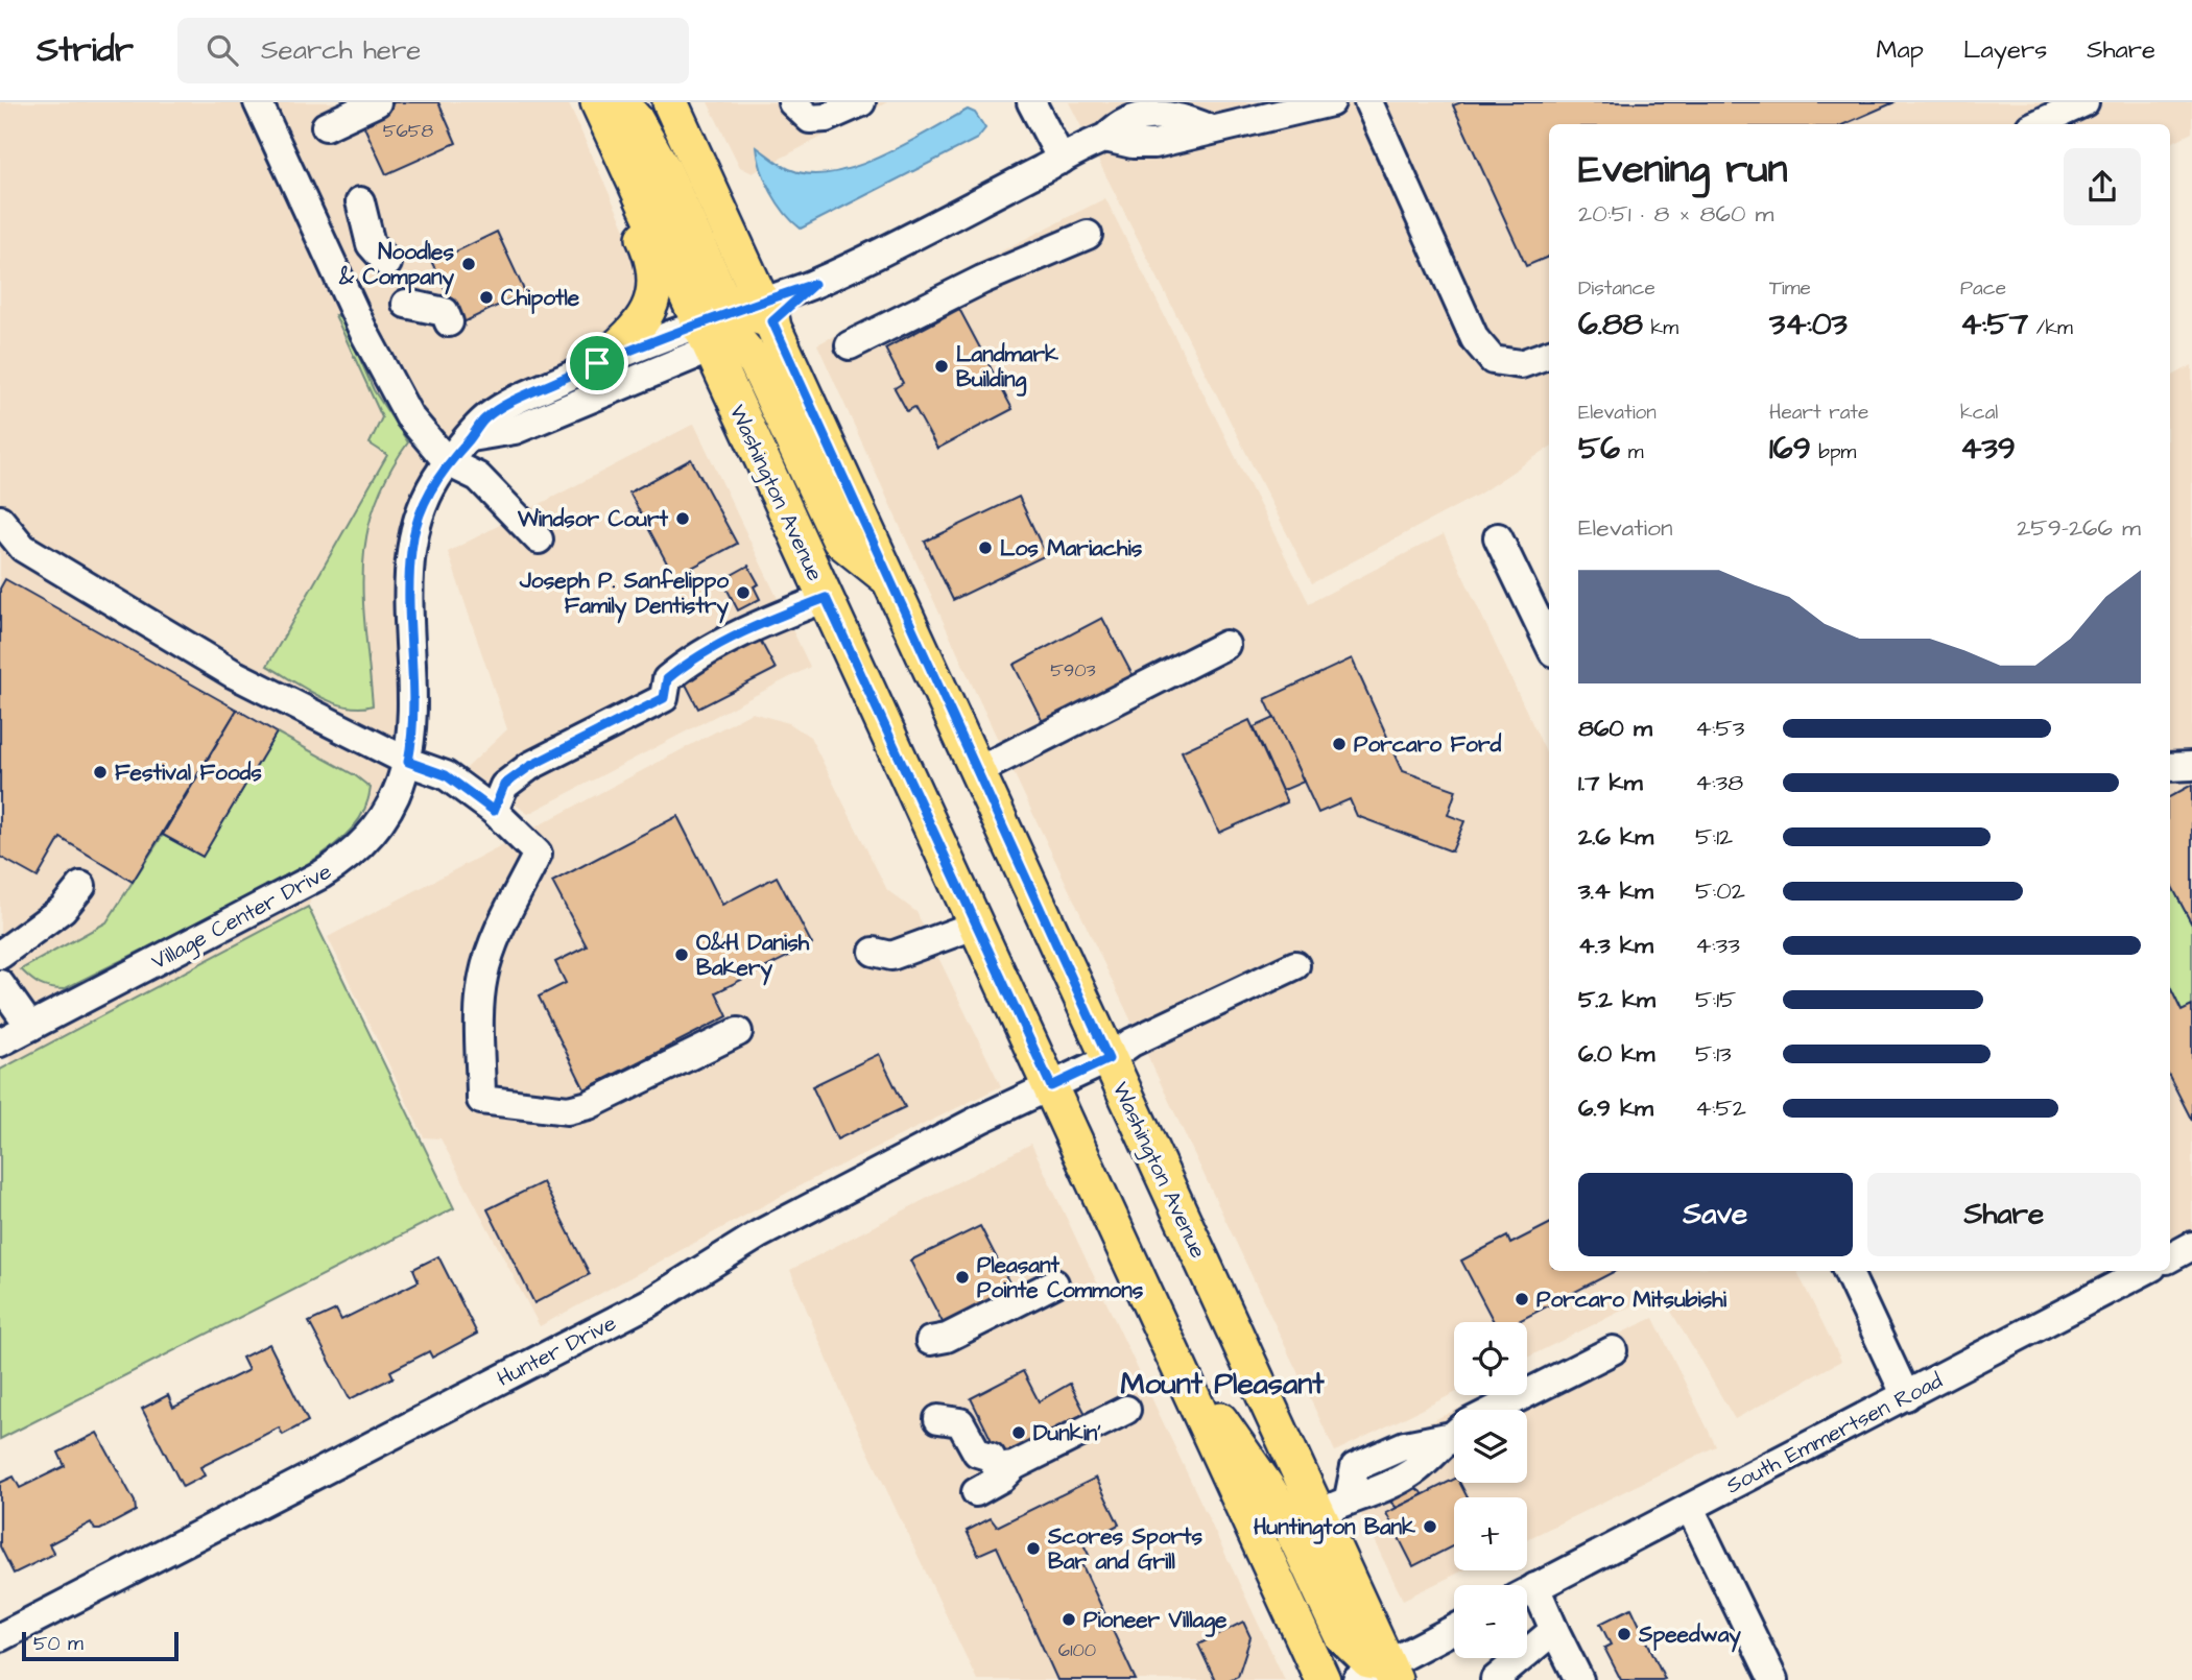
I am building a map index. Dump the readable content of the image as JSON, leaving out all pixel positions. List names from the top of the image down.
{
  "streets": {
    "main road": ["Washington Avenue"],
    "street": ["Village Center Drive", "Hunter Drive", "South Emmertsen Road"]
  },
  "crossings": [
    ["Washington Avenue", "Village Center Drive"],
    ["Washington Avenue", "Hunter Drive"]
  ],
  "districts": ["Mount Pleasant"],
  "places": [
    "Noodles & Company",
    "Chipotle",
    "Landmark Building",
    "Windsor Court",
    "Los Mariachis",
    "Joseph P. Sanfelippo Family Dentistry",
    "Porcaro Ford",
    "Festival Foods",
    "O&H Danish Bakery",
    "Pleasant Pointe Commons",
    "Porcaro Mitsubishi",
    "Dunkin'",
    "Huntington Bank",
    "Scores Sports Bar and Grill",
    "Pioneer Village",
    "Speedway"
  ],
  "house_numbers": ["5658", "5903", "6100"],
  "scale_bar": "50 m",
  "page": {
    "header": "Stridr",
    "search": "Search here",
    "nav": ["Map", "Layers", "Share"],
    "heading": ["Evening run", "20:51 · 8 × 860 m"],
    "stats": [
      ["Distance", "6.88 km"],
      ["Time", "34:03"],
      ["Pace", "4:57 /km"],
      ["Elevation", "56 m"],
      ["Heart rate", "169 bpm"],
      ["kcal", "439"]
    ],
    "chart": ["Elevation", "259–266 m"],
    "list": [
      {
        "name": "860 m",
        "note": "4:53"
      },
      {
        "name": "1.7 km",
        "note": "4:38"
      },
      {
        "name": "2.6 km",
        "note": "5:12"
      },
      {
        "name": "3.4 km",
        "note": "5:02"
      },
      {
        "name": "4.3 km",
        "note": "4:33"
      },
      {
        "name": "5.2 km",
        "note": "5:15"
      },
      {
        "name": "6.0 km",
        "note": "5:13"
      },
      {
        "name": "6.9 km",
        "note": "4:52"
      }
    ],
    "buttons": ["Save", "Share"],
    "map_buttons": ["+", "−"],
    "scale": "50 m"
  }
}
